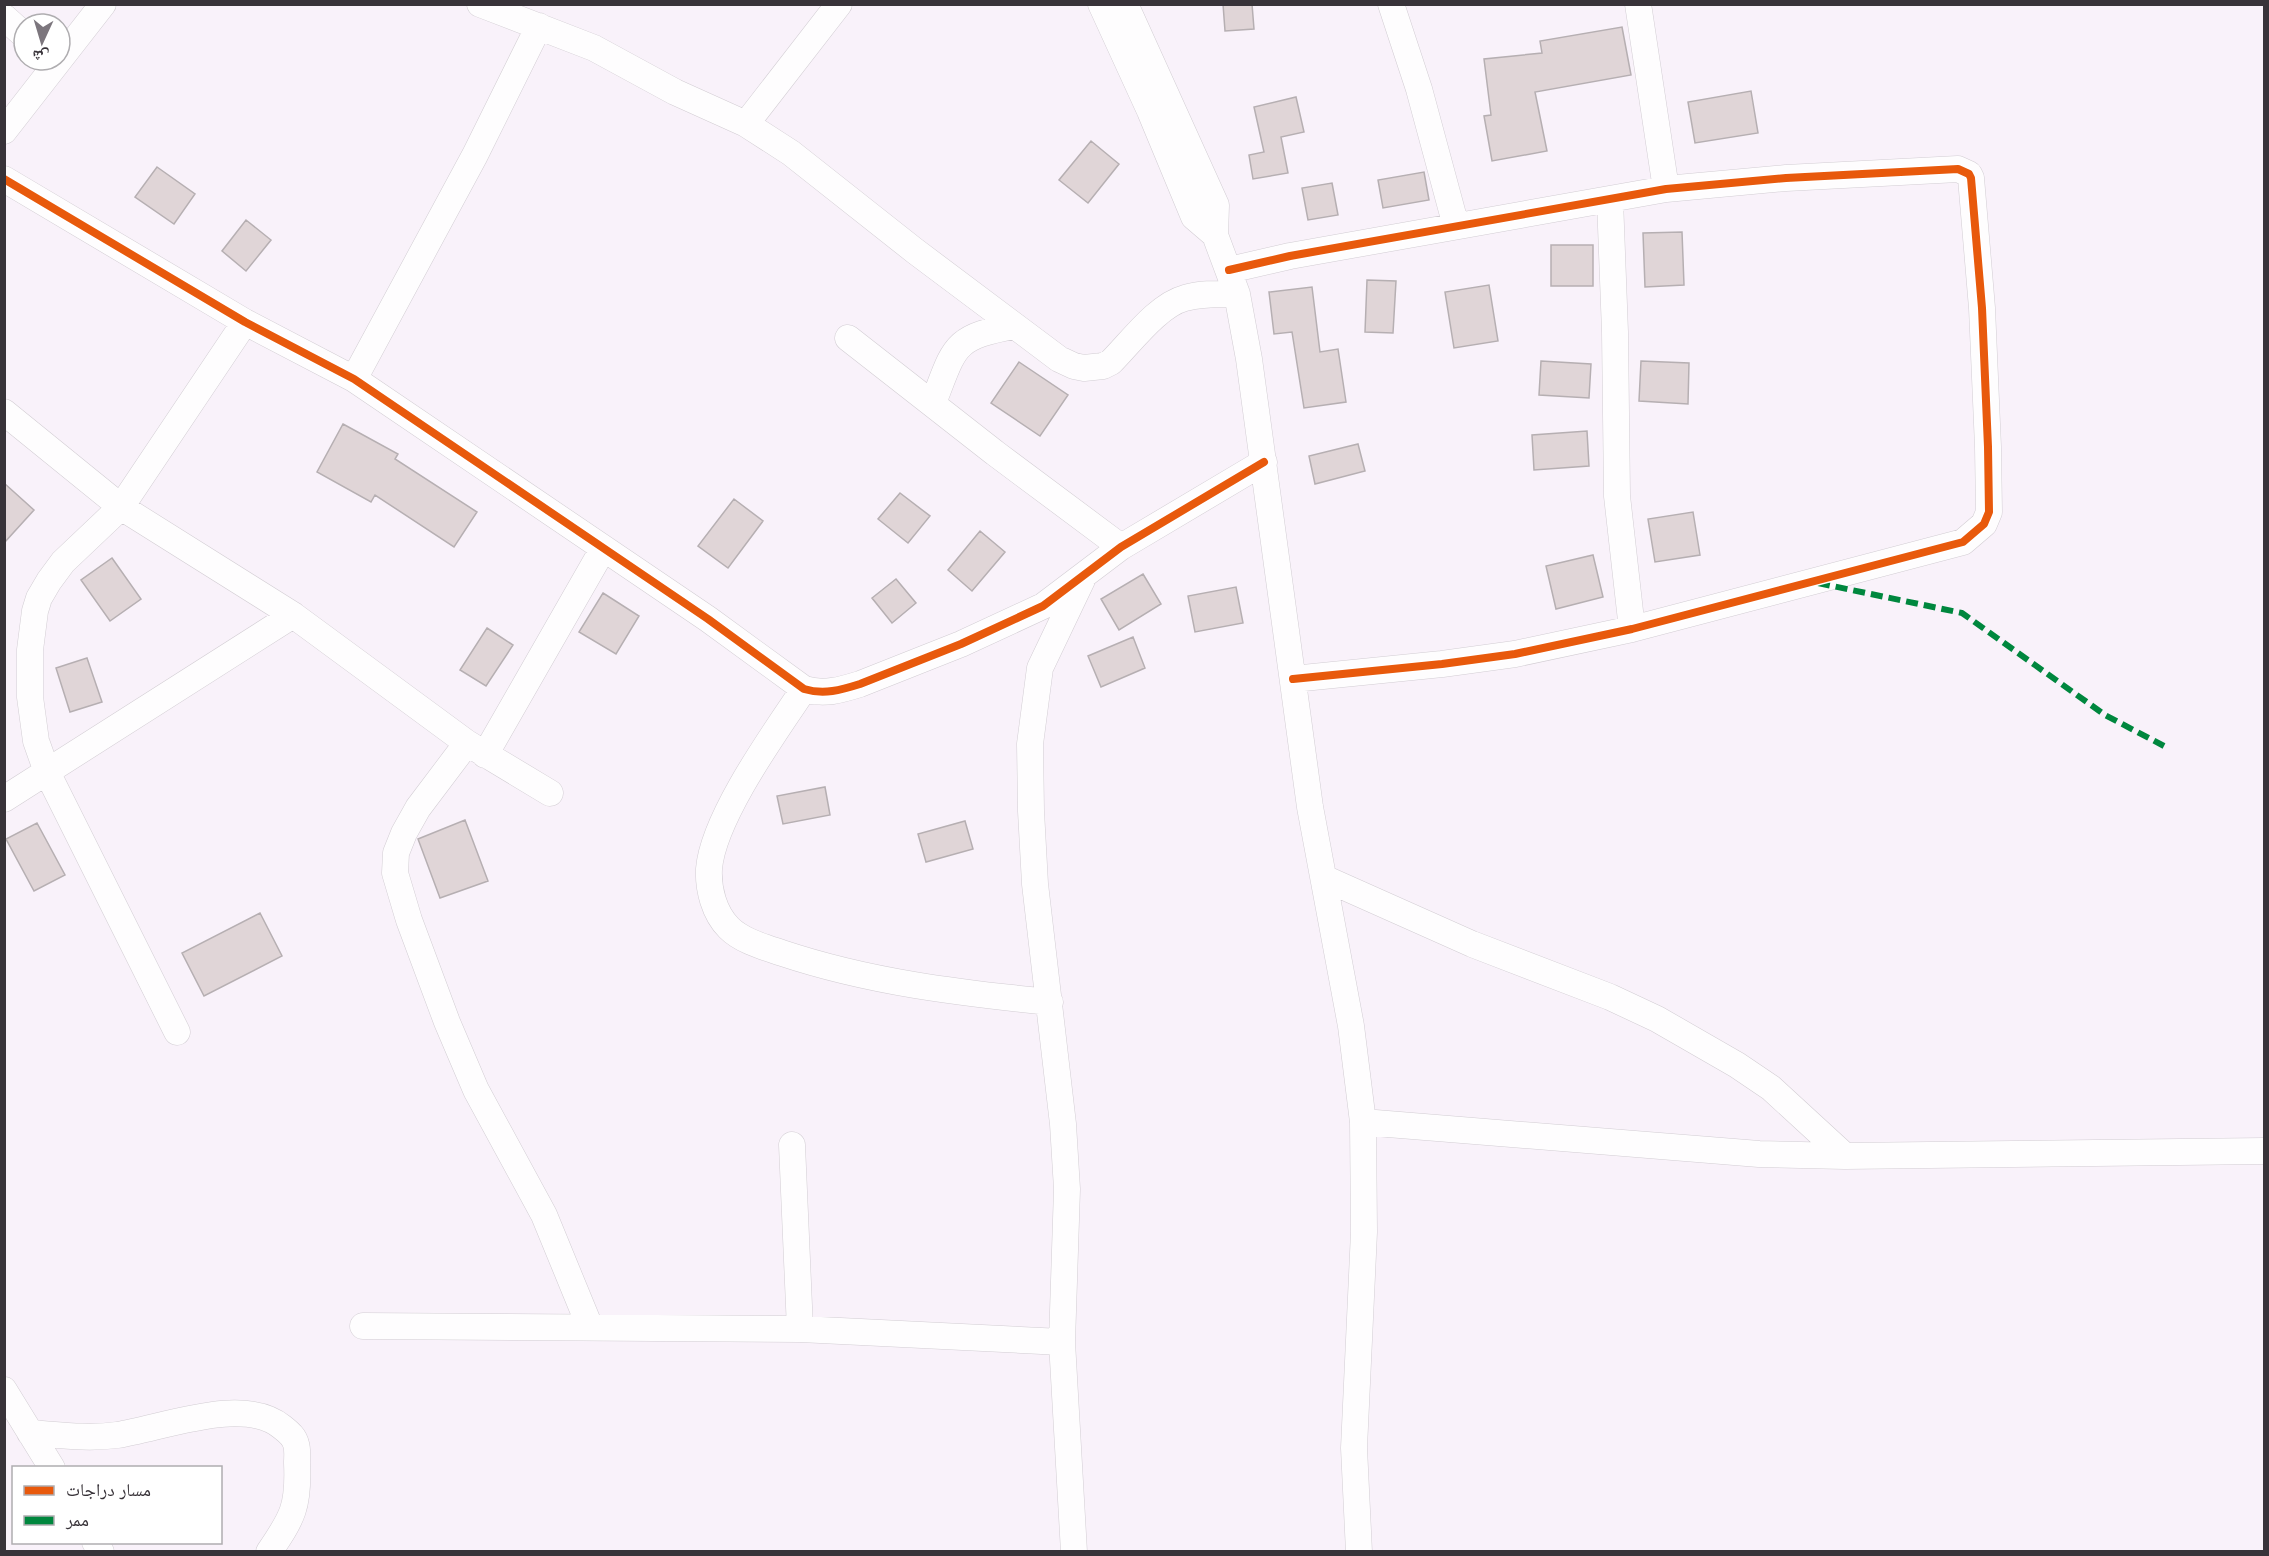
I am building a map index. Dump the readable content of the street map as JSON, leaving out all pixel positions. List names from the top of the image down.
{
  "legend": ["مسار دراجات", "ممر"],
  "north": "bottom"
}
